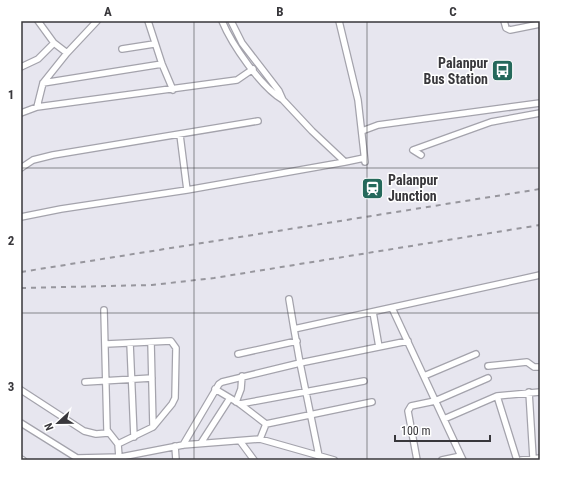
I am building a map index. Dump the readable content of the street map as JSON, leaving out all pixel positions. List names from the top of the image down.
{
  "places": {
    "bus stop": ["Palanpur Bus Station"],
    "station": ["Palanpur Junction"]
  },
  "scale_bar": "100 m",
  "north": "left",
  "grid": {
    "columns": ["A", "B", "C"],
    "rows": ["1", "2", "3"]
  }
}
